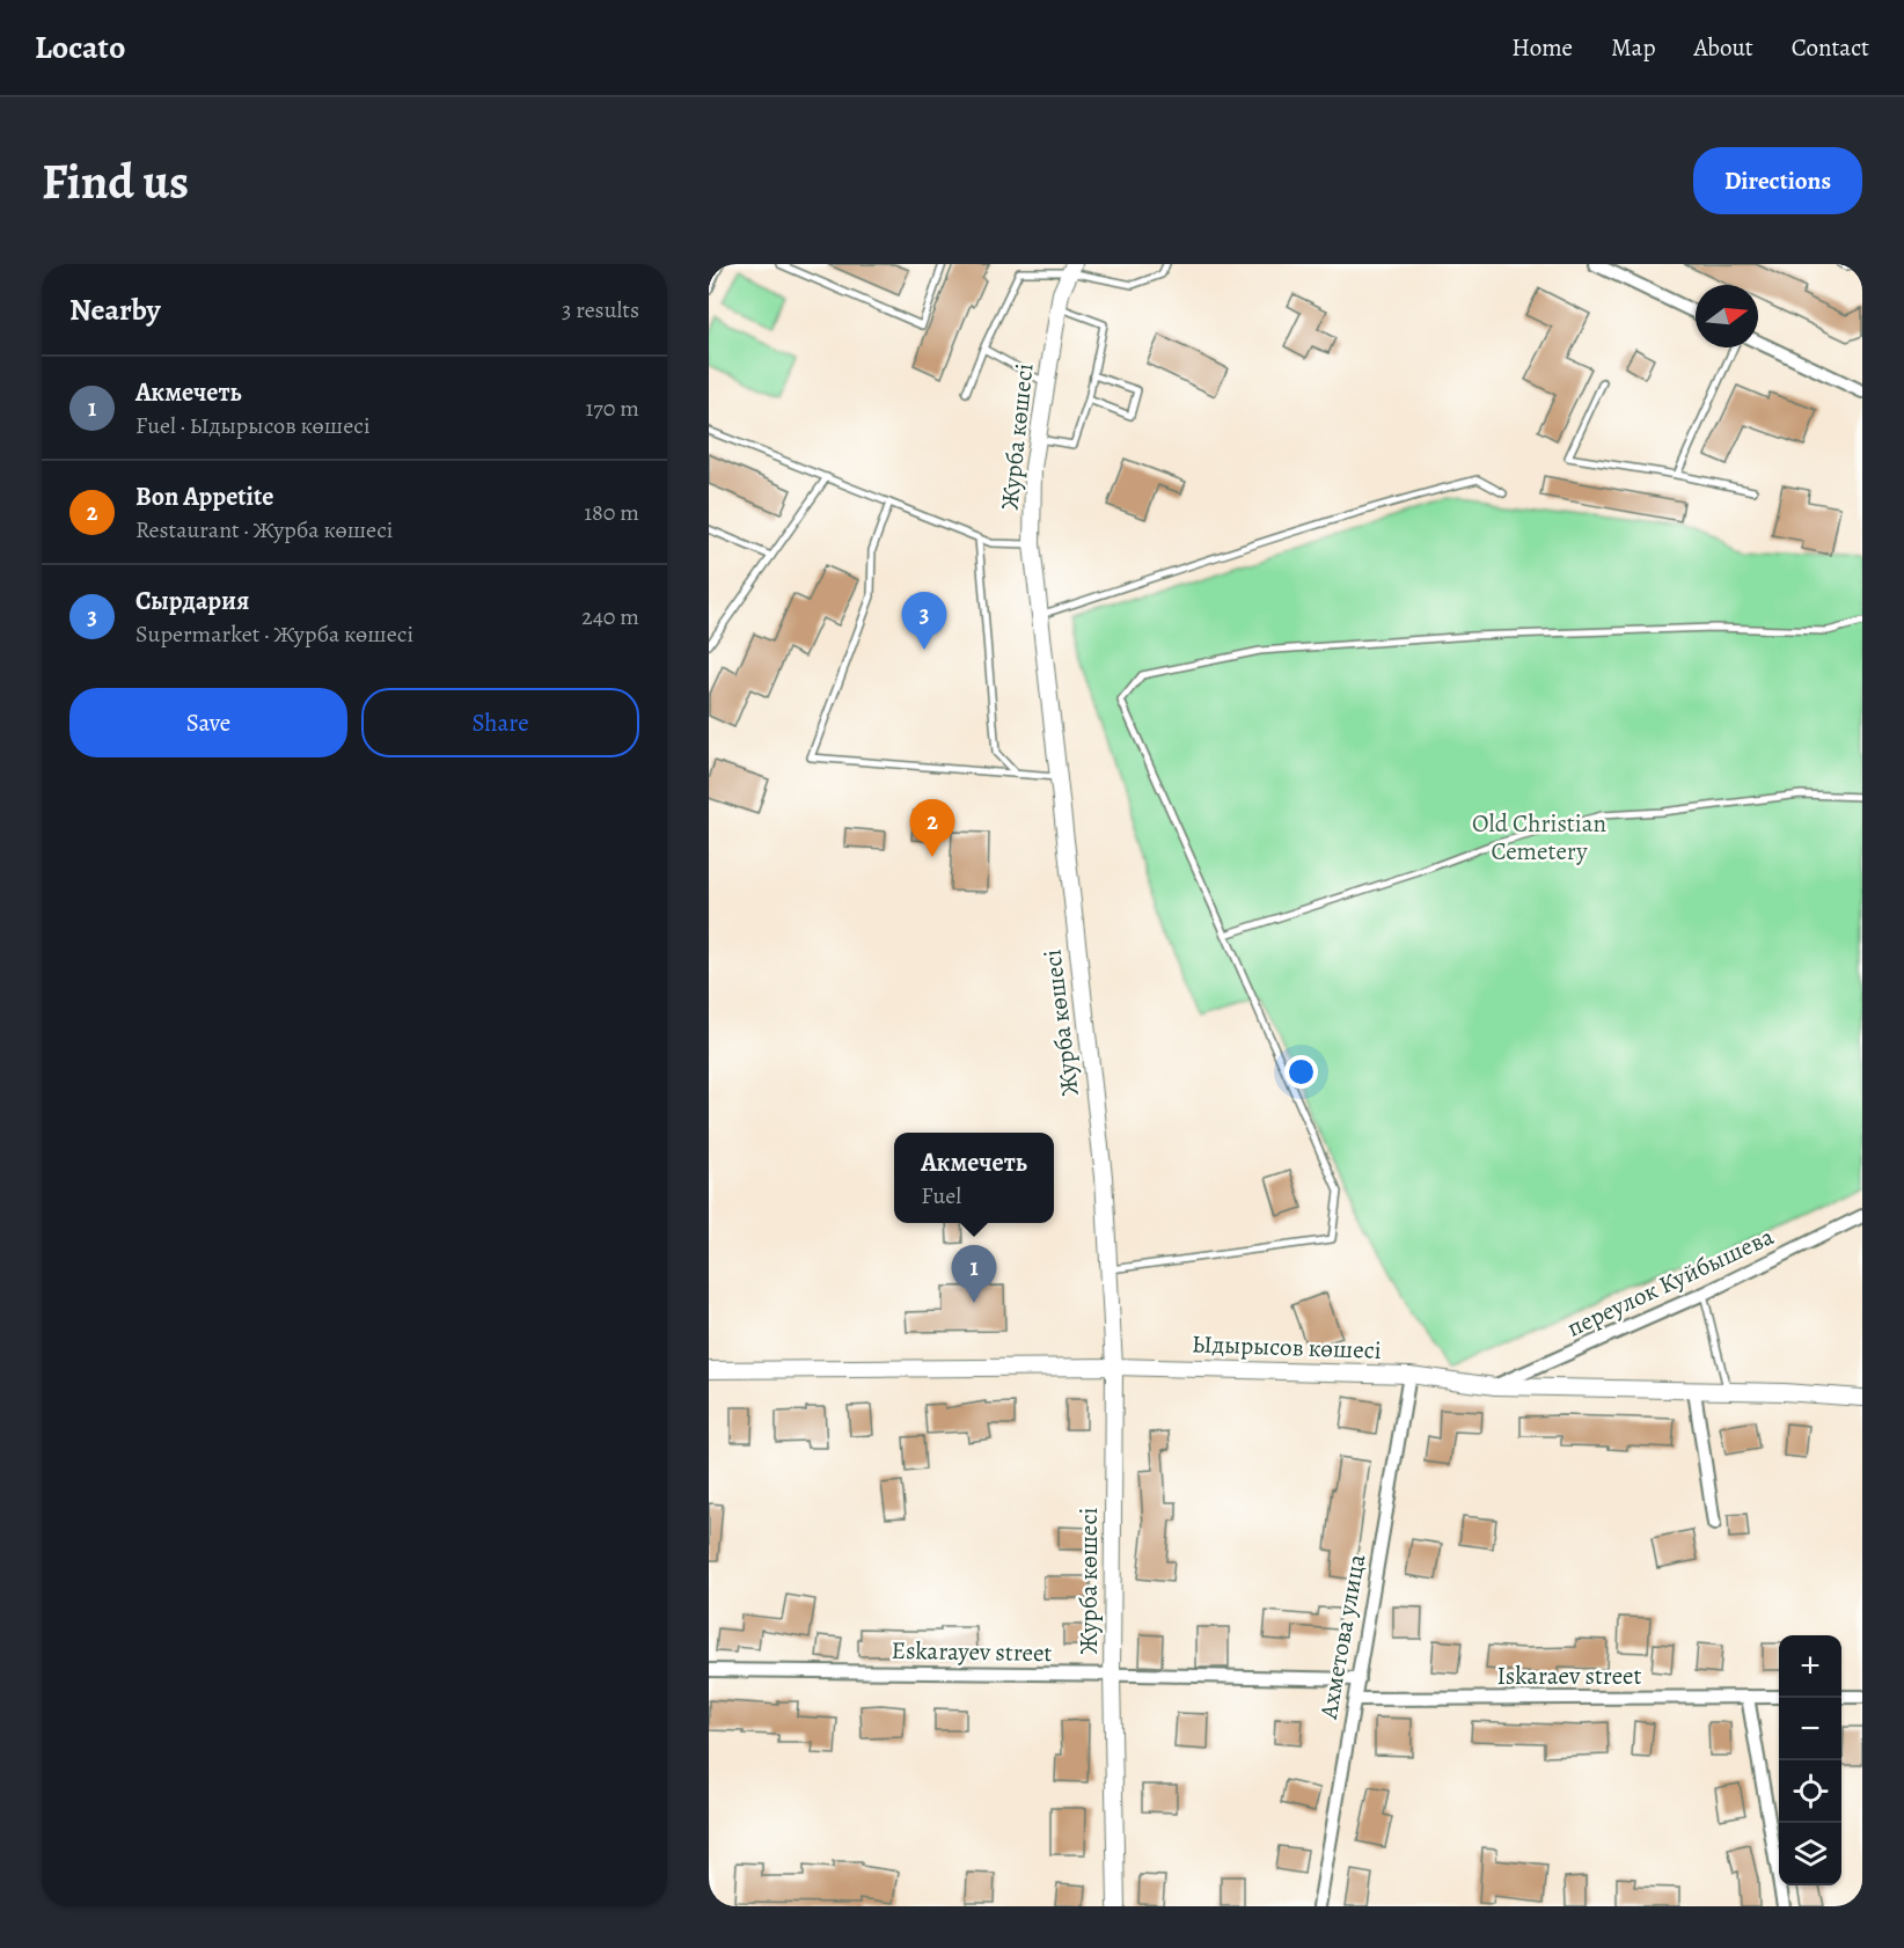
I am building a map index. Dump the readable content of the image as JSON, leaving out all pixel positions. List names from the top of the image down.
{
  "streets": {
    "street": [
      "Журба көшесі",
      "переулок Куйбышева",
      "Ыдырысов көшесі",
      "Ахметова улица",
      "Eskarayev street",
      "Iskaraev street"
    ]
  },
  "crossings": [
    ["Журба көшесі", "Ыдырысов көшесі"],
    ["Журба көшесі", "Eskarayev street"],
    ["переулок Куйбышева", "Ыдырысов көшесі"],
    ["Ыдырысов көшесі", "Ахметова улица"],
    ["Ахметова улица", "Eskarayev street"],
    ["Ахметова улица", "Iskaraev street"]
  ],
  "parks": ["Old Christian Cemetery"],
  "north": "right",
  "page": {
    "header": "Locato",
    "nav": [
      "Home",
      "Map",
      "About",
      "Contact"
    ],
    "buttons": [
      "Directions",
      ["Save", "Share"]
    ],
    "title": "Find us",
    "heading": ["Nearby", "3 results"],
    "list": [
      {
        "mark": "1",
        "name": "Акмечеть",
        "note": "Fuel · Ыдырысов көшесі",
        "value": "170 m"
      },
      {
        "mark": "2",
        "name": "Bon Appetite",
        "note": "Restaurant · Журба көшесі",
        "value": "180 m"
      },
      {
        "mark": "3",
        "name": "Сырдария",
        "note": "Supermarket · Журба көшесі",
        "value": "240 m"
      }
    ],
    "pins": ["3", "2", "1"],
    "popup": ["Акмечеть", "Fuel"],
    "map_buttons": ["+", "−"]
  }
}
